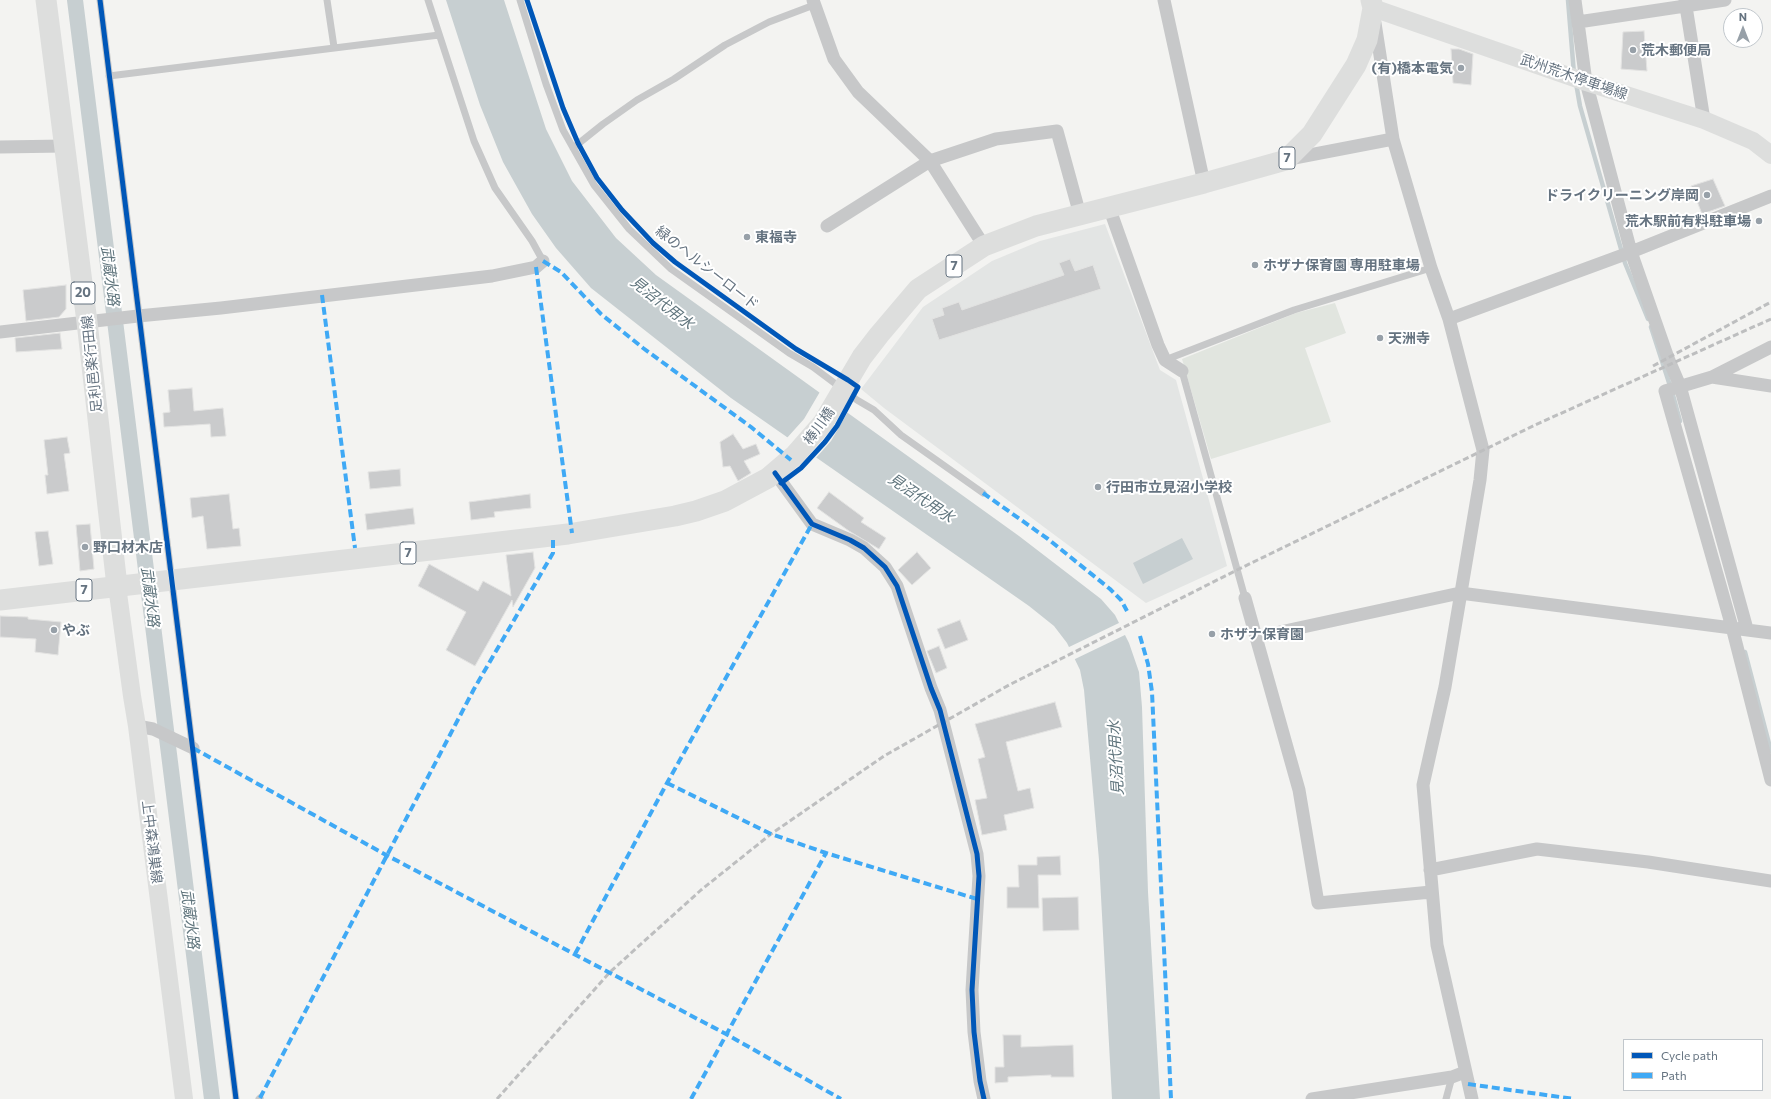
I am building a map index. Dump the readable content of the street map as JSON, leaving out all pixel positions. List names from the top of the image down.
{
  "streets": {
    "main road": [
      "武州荒木停車場線",
      "7",
      "20",
      "足利邑楽行田線",
      "棒川橋",
      "上中森鴻巣線"
    ],
    "cycle path": ["緑のヘルシーロード"]
  },
  "crossings": [
    ["武州荒木停車場線", "7"],
    ["7", "足利邑楽行田線"],
    ["7", "棒川橋"],
    ["7", "上中森鴻巣線"],
    ["足利邑楽行田線", "上中森鴻巣線"]
  ],
  "water": ["武蔵水路", "見沼代用水"],
  "places": [
    "荒木郵便局",
    "(有)橋本電気",
    "ドライクリーニング岸岡",
    "荒木駅前有料駐車場",
    "東福寺",
    "ホザナ保育園 専用駐車場",
    "天洲寺",
    "行田市立見沼小学校",
    "野口材木店",
    "やぶ",
    "ホザナ保育園"
  ],
  "legend": ["Cycle path", "Path"],
  "north": "top"
}
